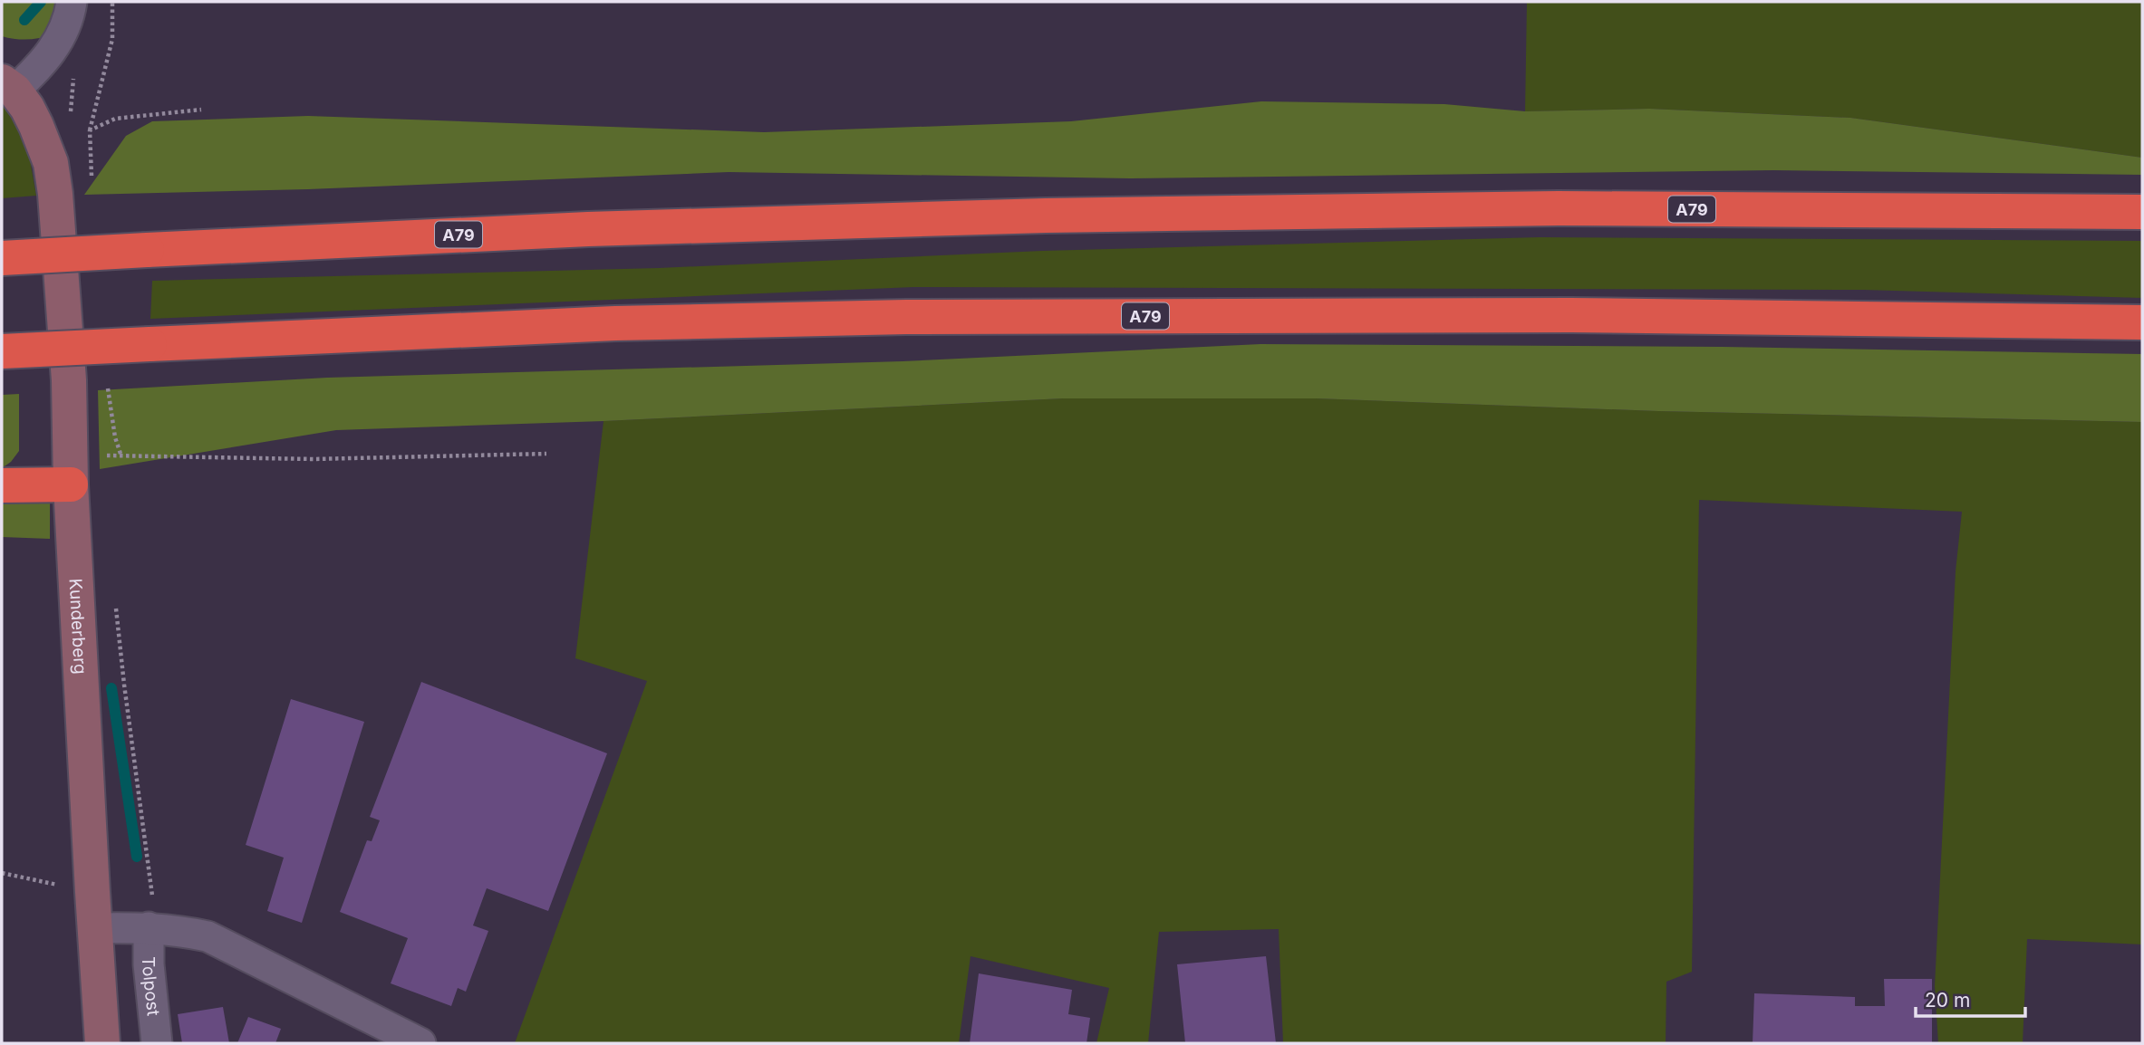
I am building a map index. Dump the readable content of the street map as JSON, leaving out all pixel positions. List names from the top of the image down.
{
  "streets": {
    "highway": ["A79"],
    "main road": ["Kunderberg"],
    "street": ["Tolpost"]
  },
  "scale_bar": "20 m"
}
